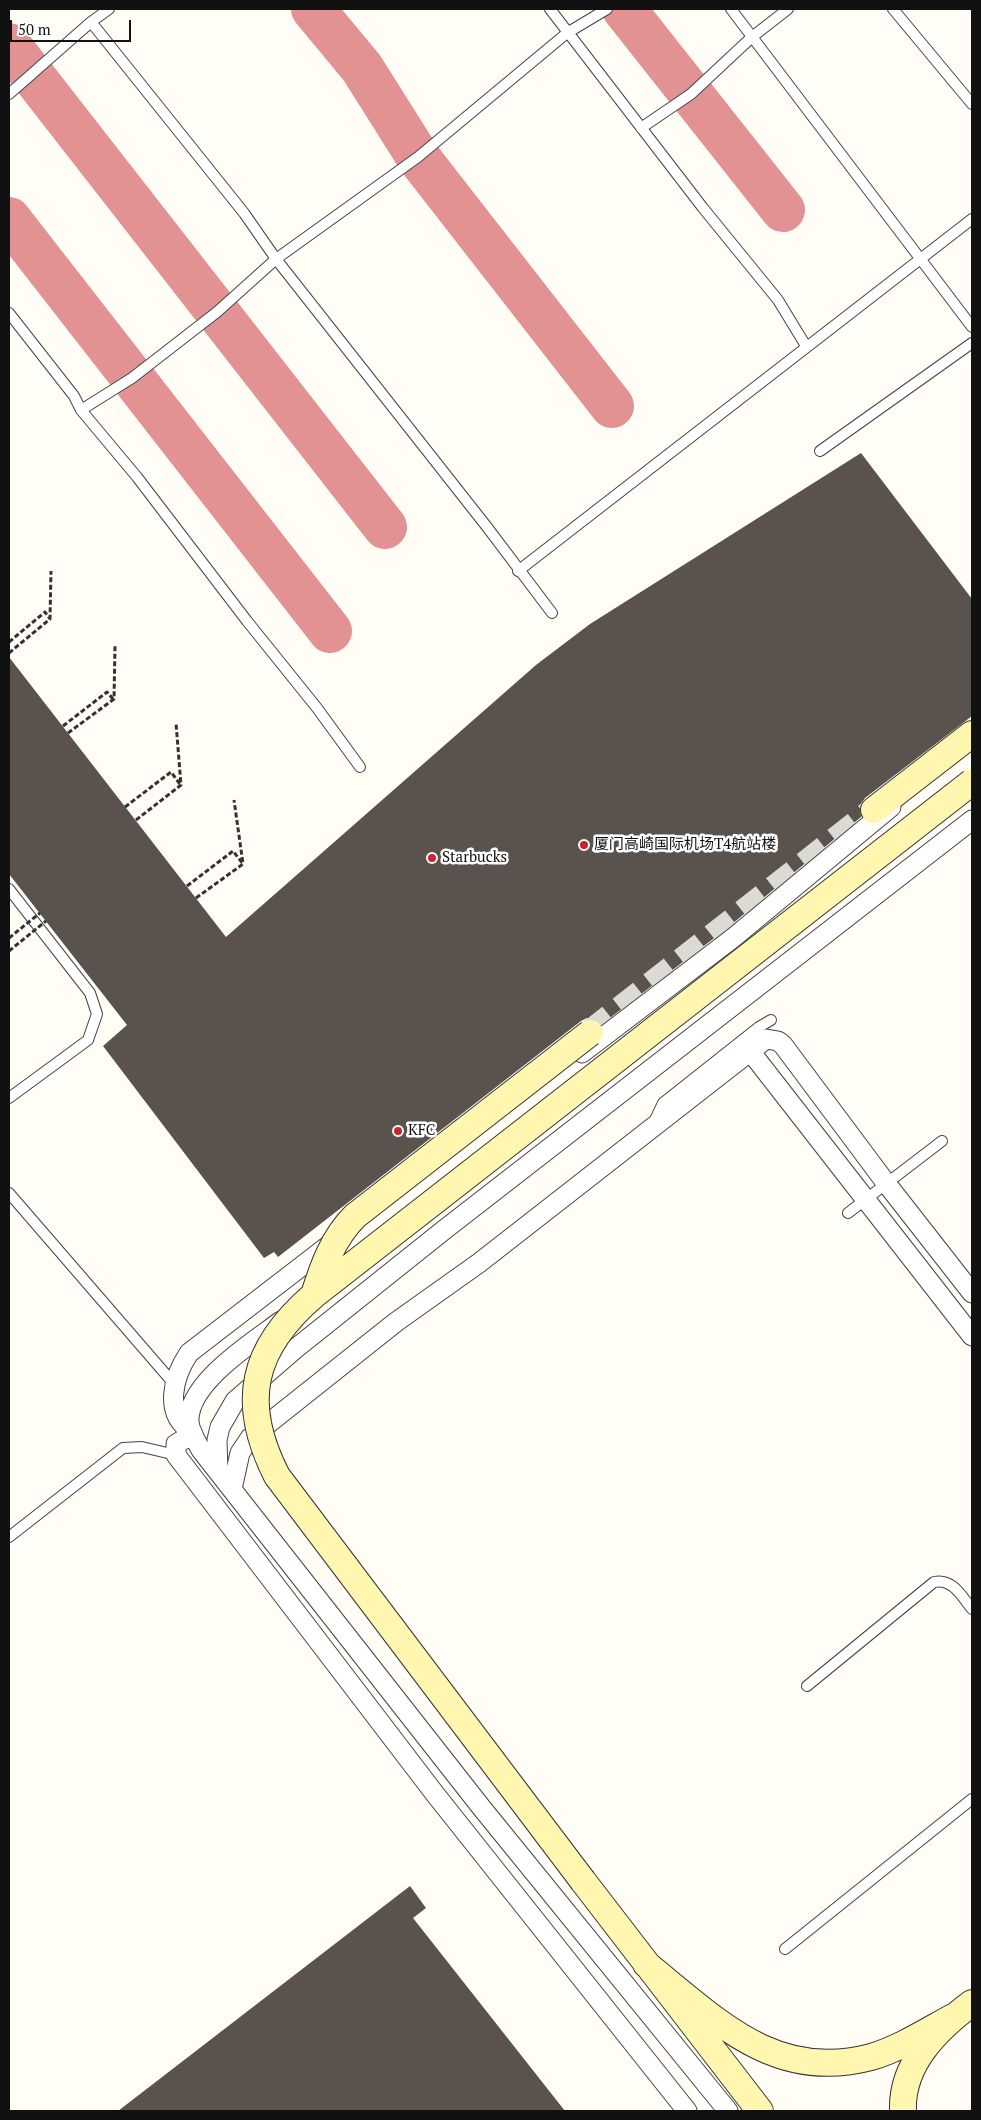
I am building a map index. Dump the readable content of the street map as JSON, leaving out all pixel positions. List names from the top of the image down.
{
  "places": ["厦门高崎国际机场T4航站楼", "Starbucks", "KFC"],
  "scale_bar": "50 m"
}
